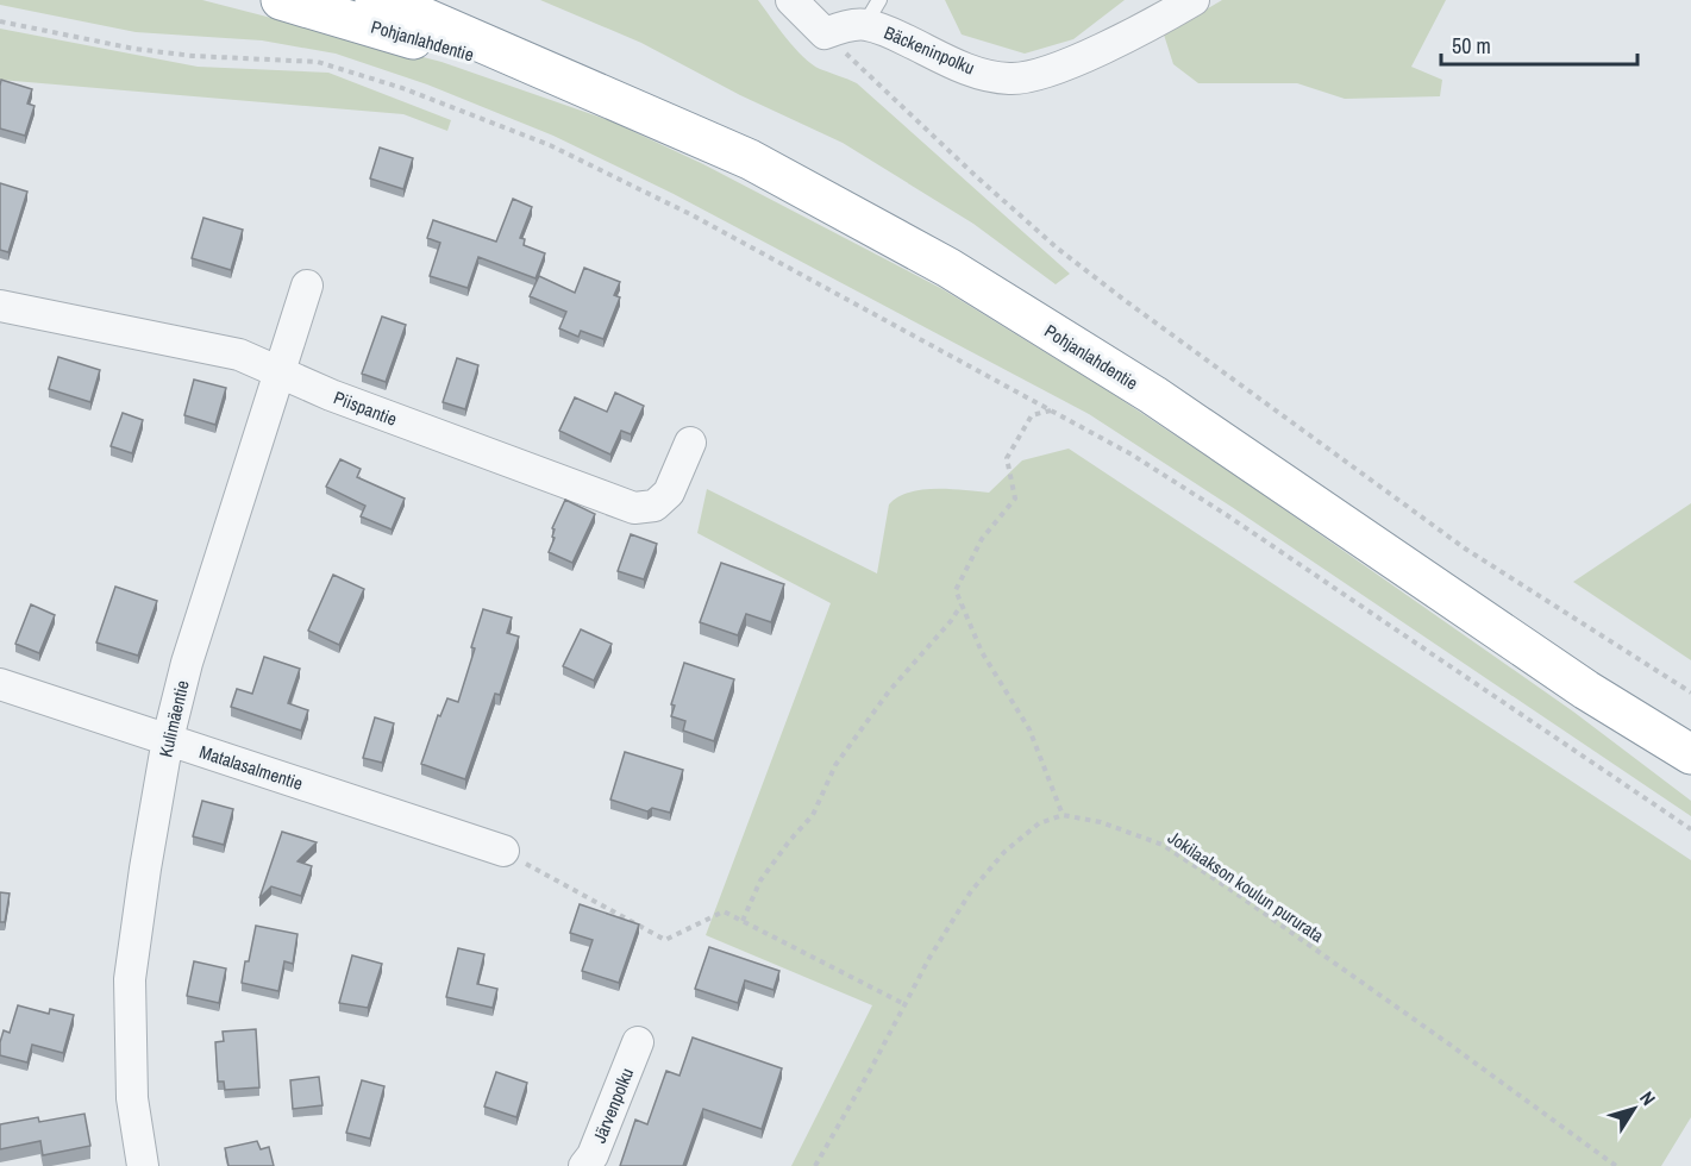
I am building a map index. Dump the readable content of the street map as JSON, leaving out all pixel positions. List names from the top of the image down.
{
  "streets": {
    "highway": ["Pohjanlahdentie"],
    "street": [
      "Bäckeninpolku",
      "Piispantie",
      "Kulimäentie",
      "Matalasalmentie",
      "Järvenpolku"
    ],
    "path": ["Jokilaakson koulun pururata"]
  },
  "crossings": [
    ["Piispantie", "Kulimäentie"],
    ["Kulimäentie", "Matalasalmentie"]
  ],
  "scale_bar": "50 m",
  "north": "top right"
}
